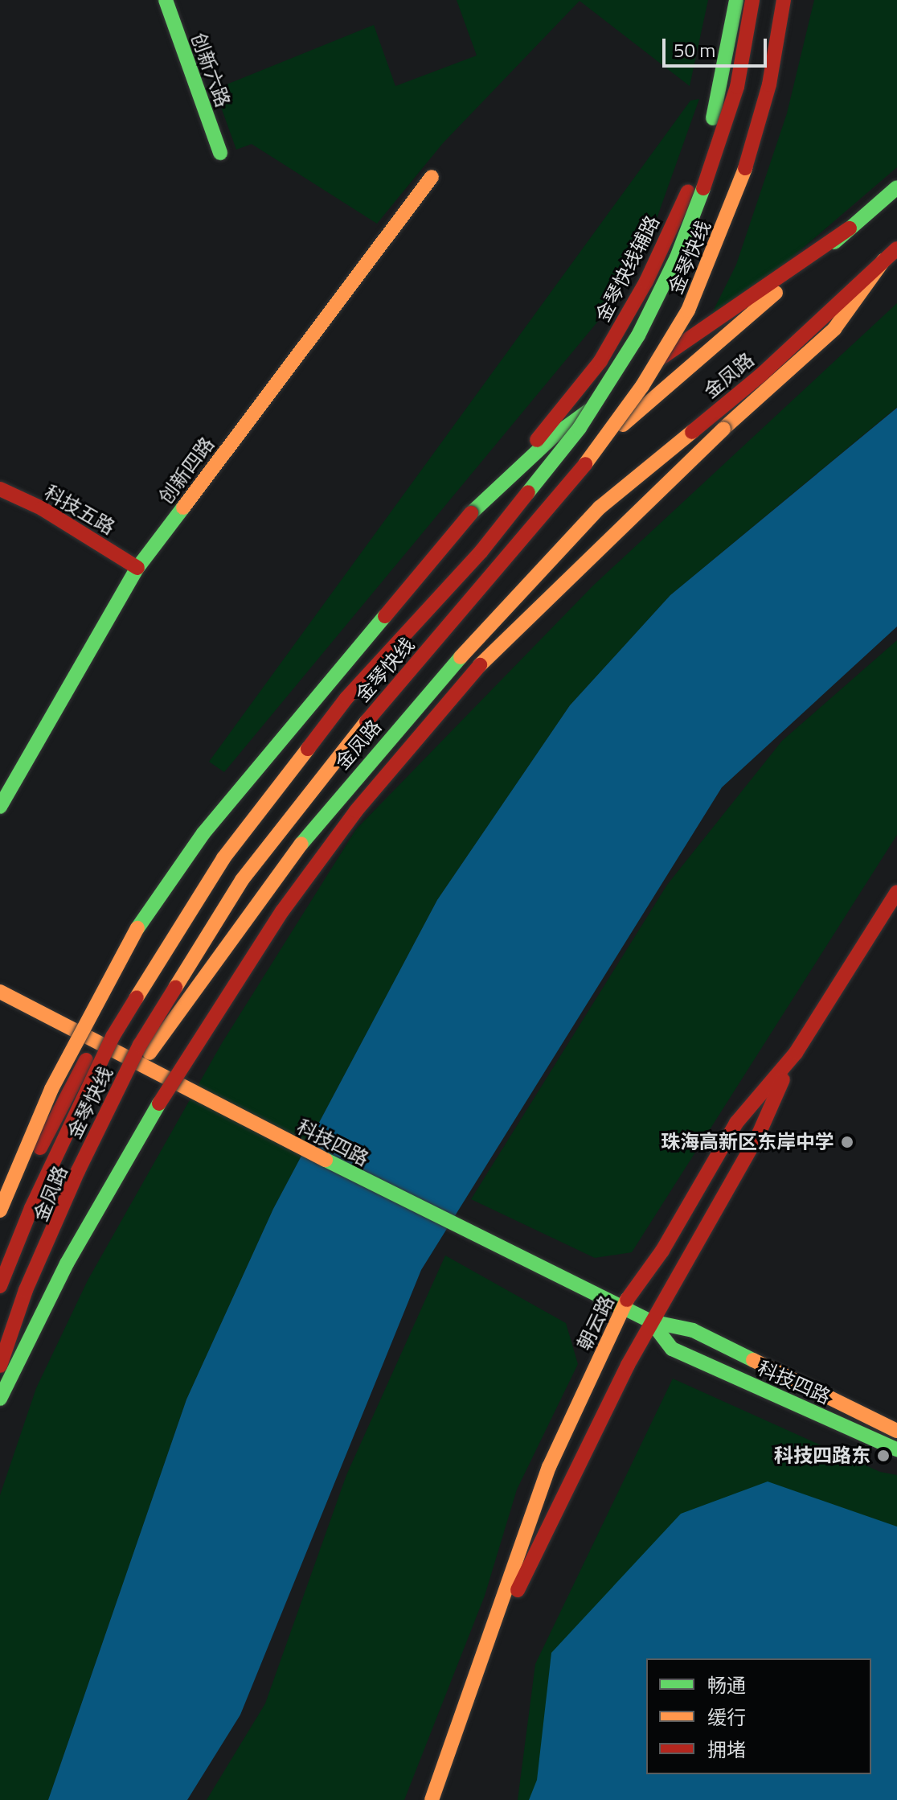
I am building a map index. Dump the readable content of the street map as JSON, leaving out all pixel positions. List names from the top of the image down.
{
  "streets": {
    "main road": [
      "创新六路",
      "金琴快线",
      "金琴快线辅路",
      "金凤路",
      "创新四路",
      "科技五路",
      "科技四路",
      "朝云路"
    ]
  },
  "crossings": [
    ["金凤路", "科技四路"],
    ["创新四路", "科技五路"],
    ["科技四路", "朝云路"]
  ],
  "places": ["珠海高新区东岸中学", "科技四路东"],
  "legend": ["畅通", "缓行", "拥堵"],
  "scale_bar": "50 m"
}
